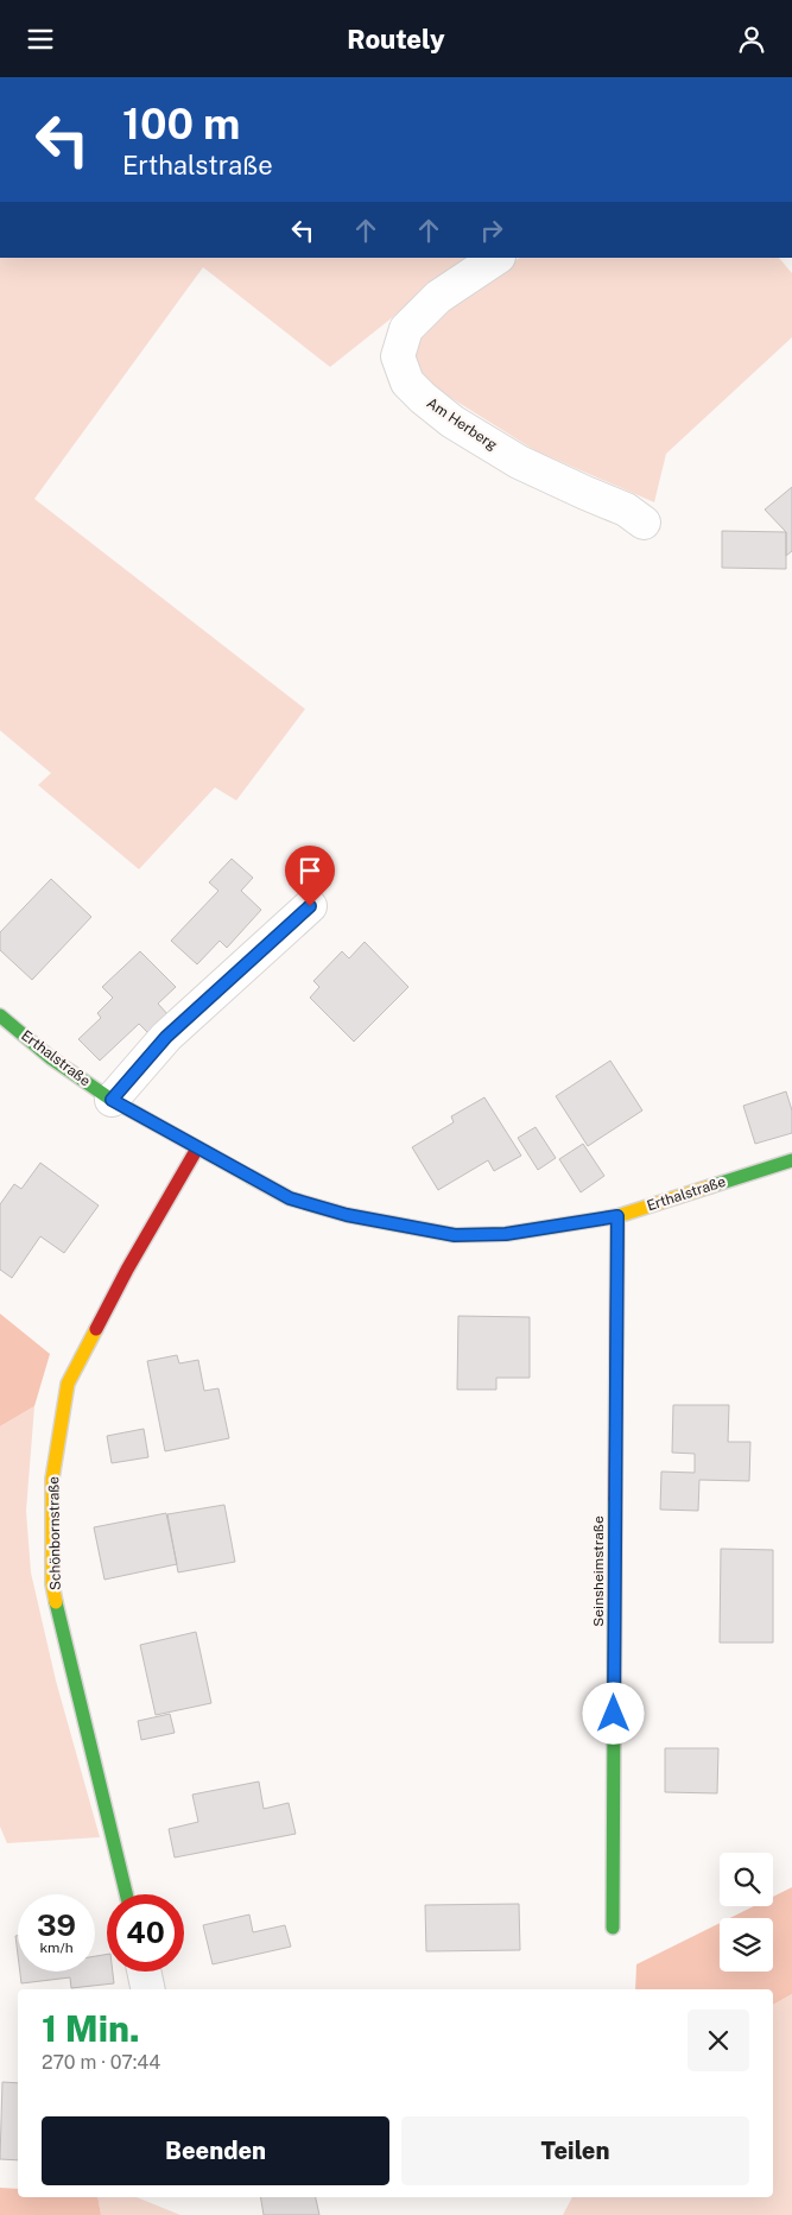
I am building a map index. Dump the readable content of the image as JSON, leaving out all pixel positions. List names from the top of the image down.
{
  "streets": {
    "street": [
      "Am Herberg",
      "Erthalstraße",
      "Schönbornstraße",
      "Seinsheimstraße"
    ]
  },
  "crossings": [
    ["Erthalstraße", "Schönbornstraße"],
    ["Erthalstraße", "Seinsheimstraße"]
  ],
  "page": {
    "header": "Routely",
    "turn": ["100 m", "Erthalstraße"],
    "speed": "39 km/h",
    "limit": "40",
    "heading": ["1 Min.", "270 m · 07:44"],
    "buttons": ["Beenden", "Teilen"]
  }
}
